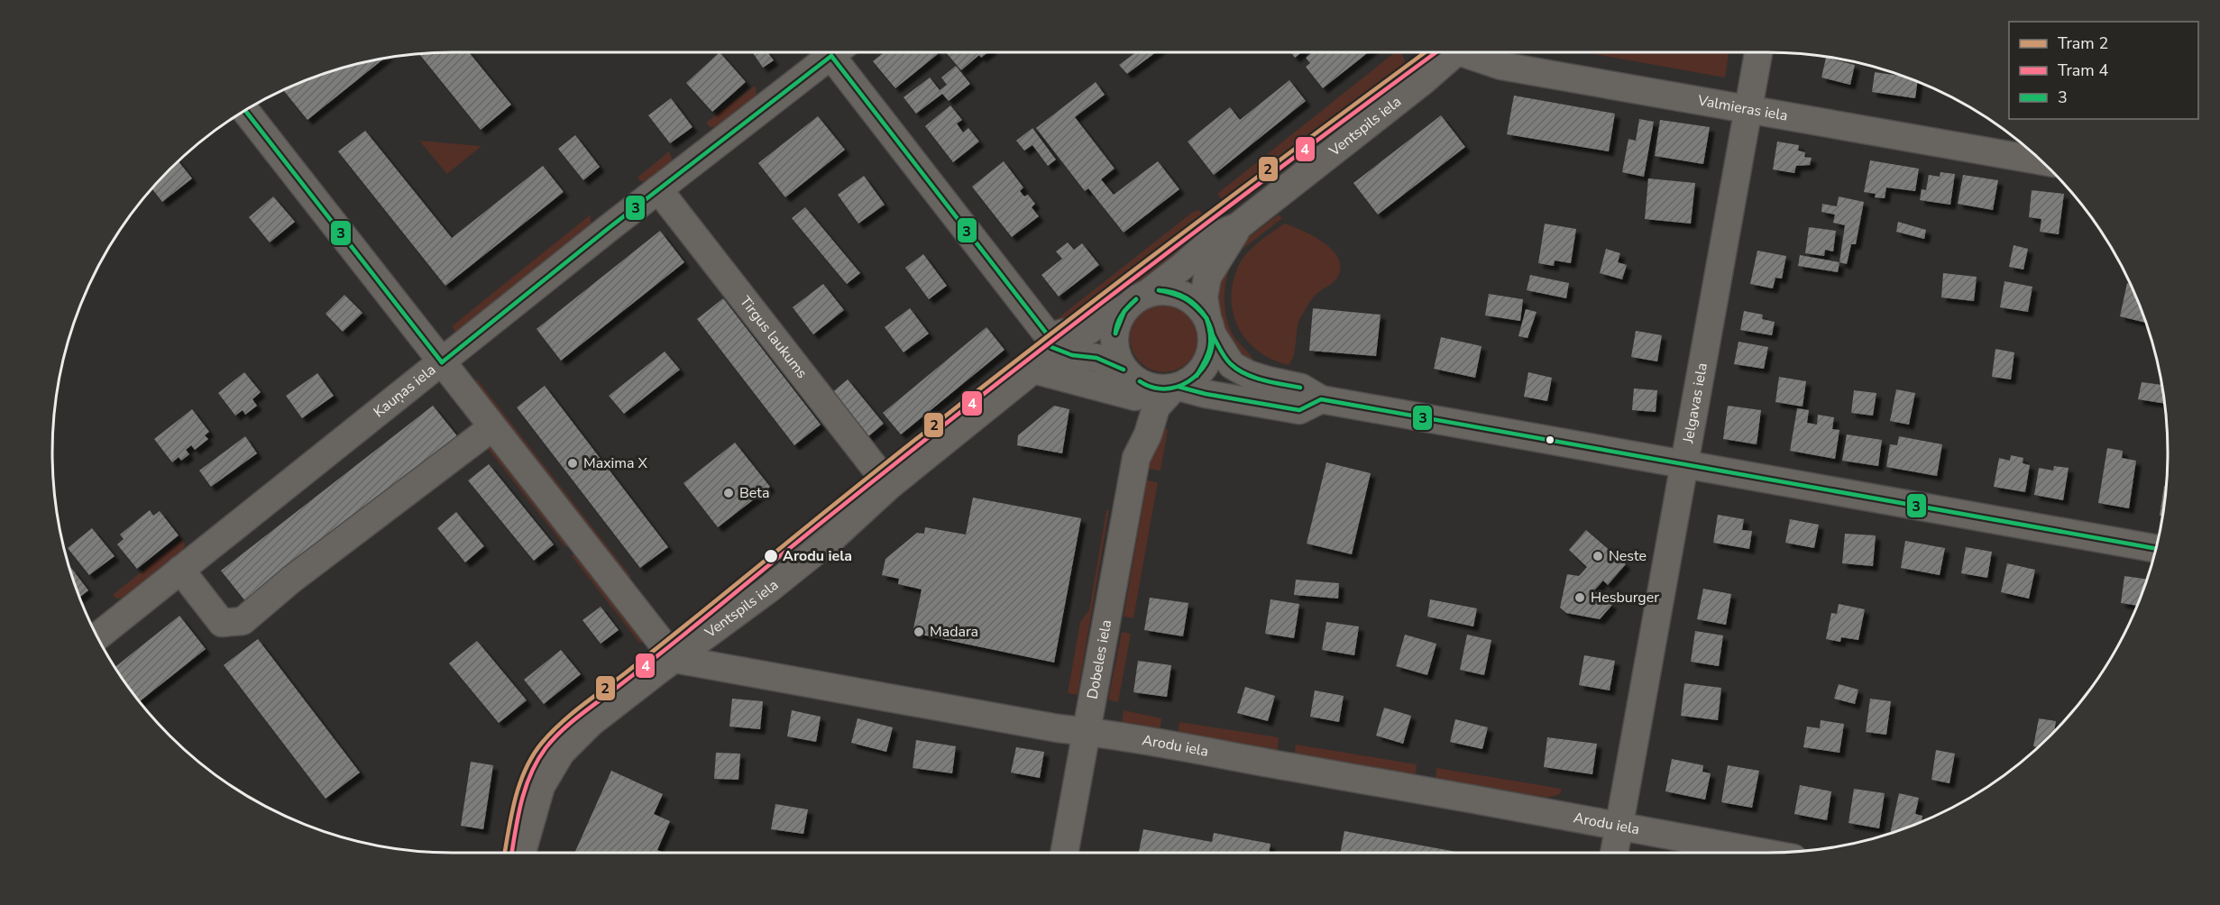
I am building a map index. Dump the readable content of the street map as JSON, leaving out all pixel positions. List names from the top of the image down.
{
  "streets": {
    "street": [
      "Valmieras iela",
      "Ventspils iela",
      "Tirgus laukums",
      "Kauņas iela",
      "Jelgavas iela",
      "Dobeles iela",
      "Arodu iela"
    ]
  },
  "crossings": [
    ["Valmieras iela", "Jelgavas iela"],
    ["Ventspils iela", "Tirgus laukums"],
    ["Ventspils iela", "Arodu iela"],
    ["Tirgus laukums", "Kauņas iela"],
    ["Jelgavas iela", "Arodu iela"],
    ["Dobeles iela", "Arodu iela"]
  ],
  "places": [
    "Maxima X",
    "Beta",
    "Arodu iela",
    "Neste",
    "Hesburger",
    "Madara"
  ],
  "lines": ["tram line 2", "tram line 4", "transit line 3"],
  "legend": ["Tram 2", "Tram 4", "3"]
}
